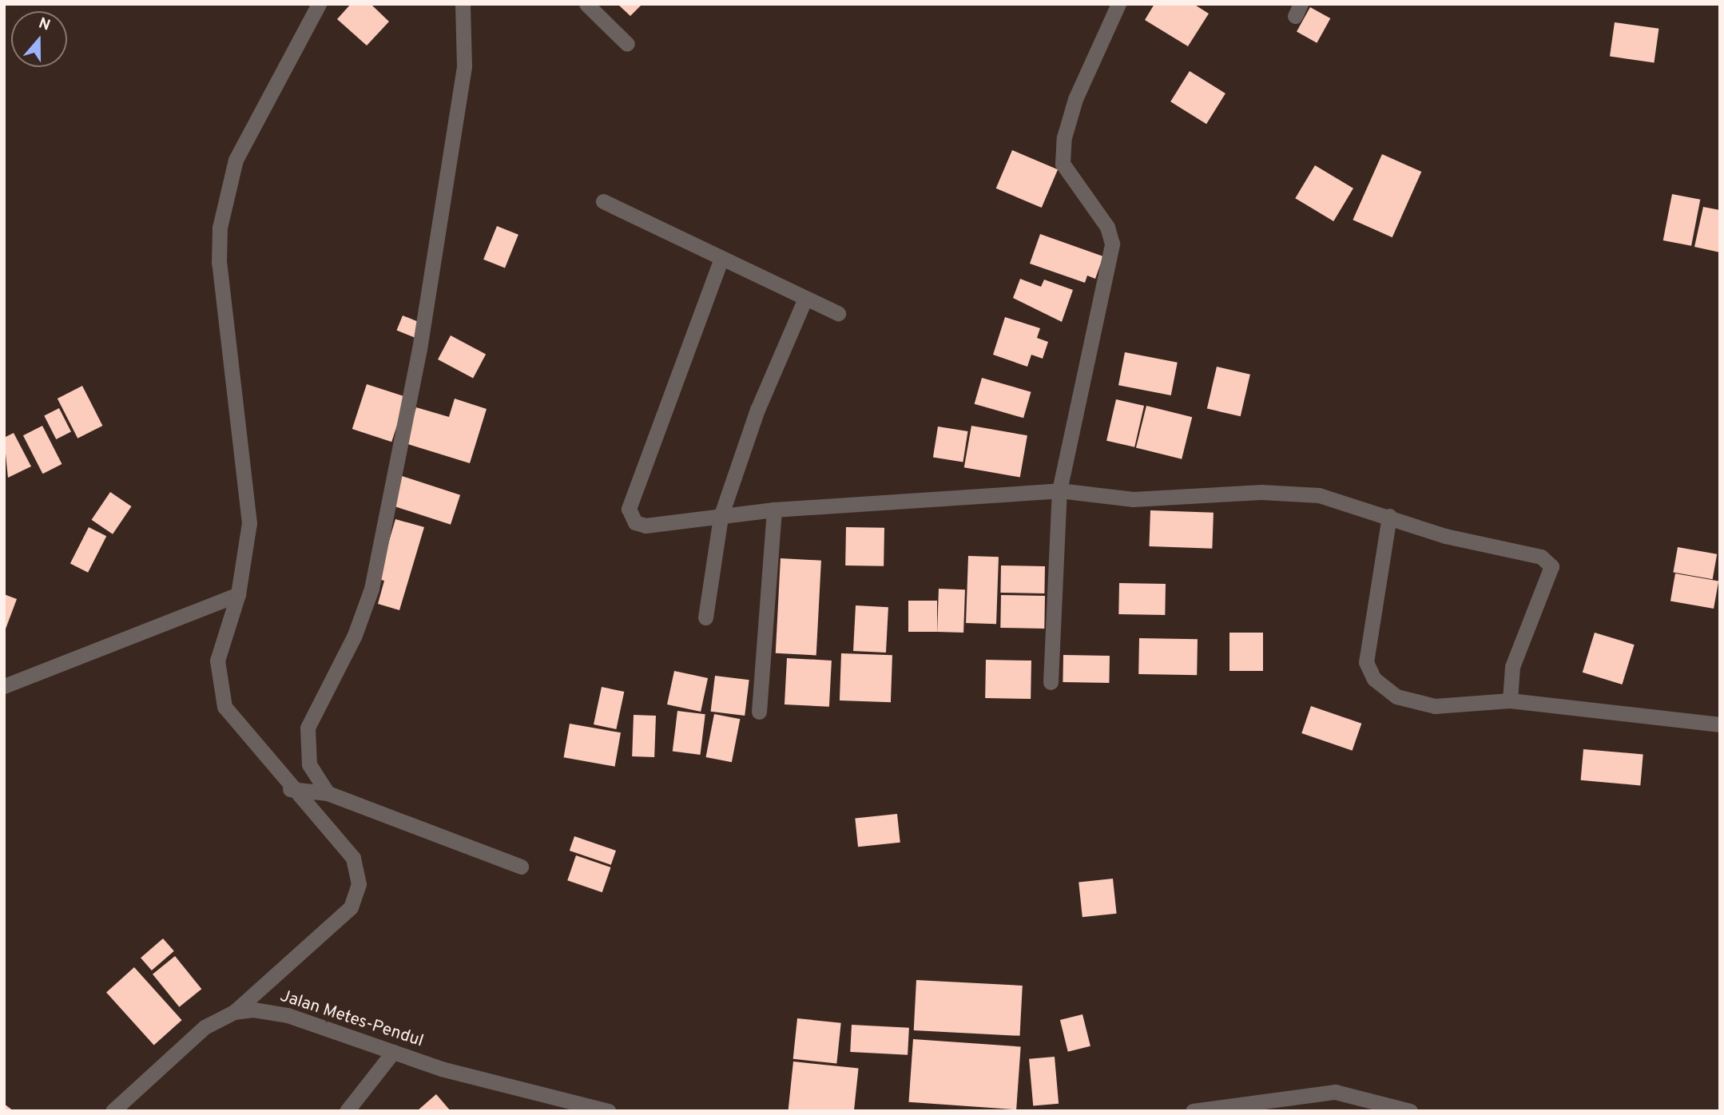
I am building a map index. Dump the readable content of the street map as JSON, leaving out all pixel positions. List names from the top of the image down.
{
  "streets": {
    "street": ["Jalan Metes-Pendul"]
  },
  "north": "top"
}
